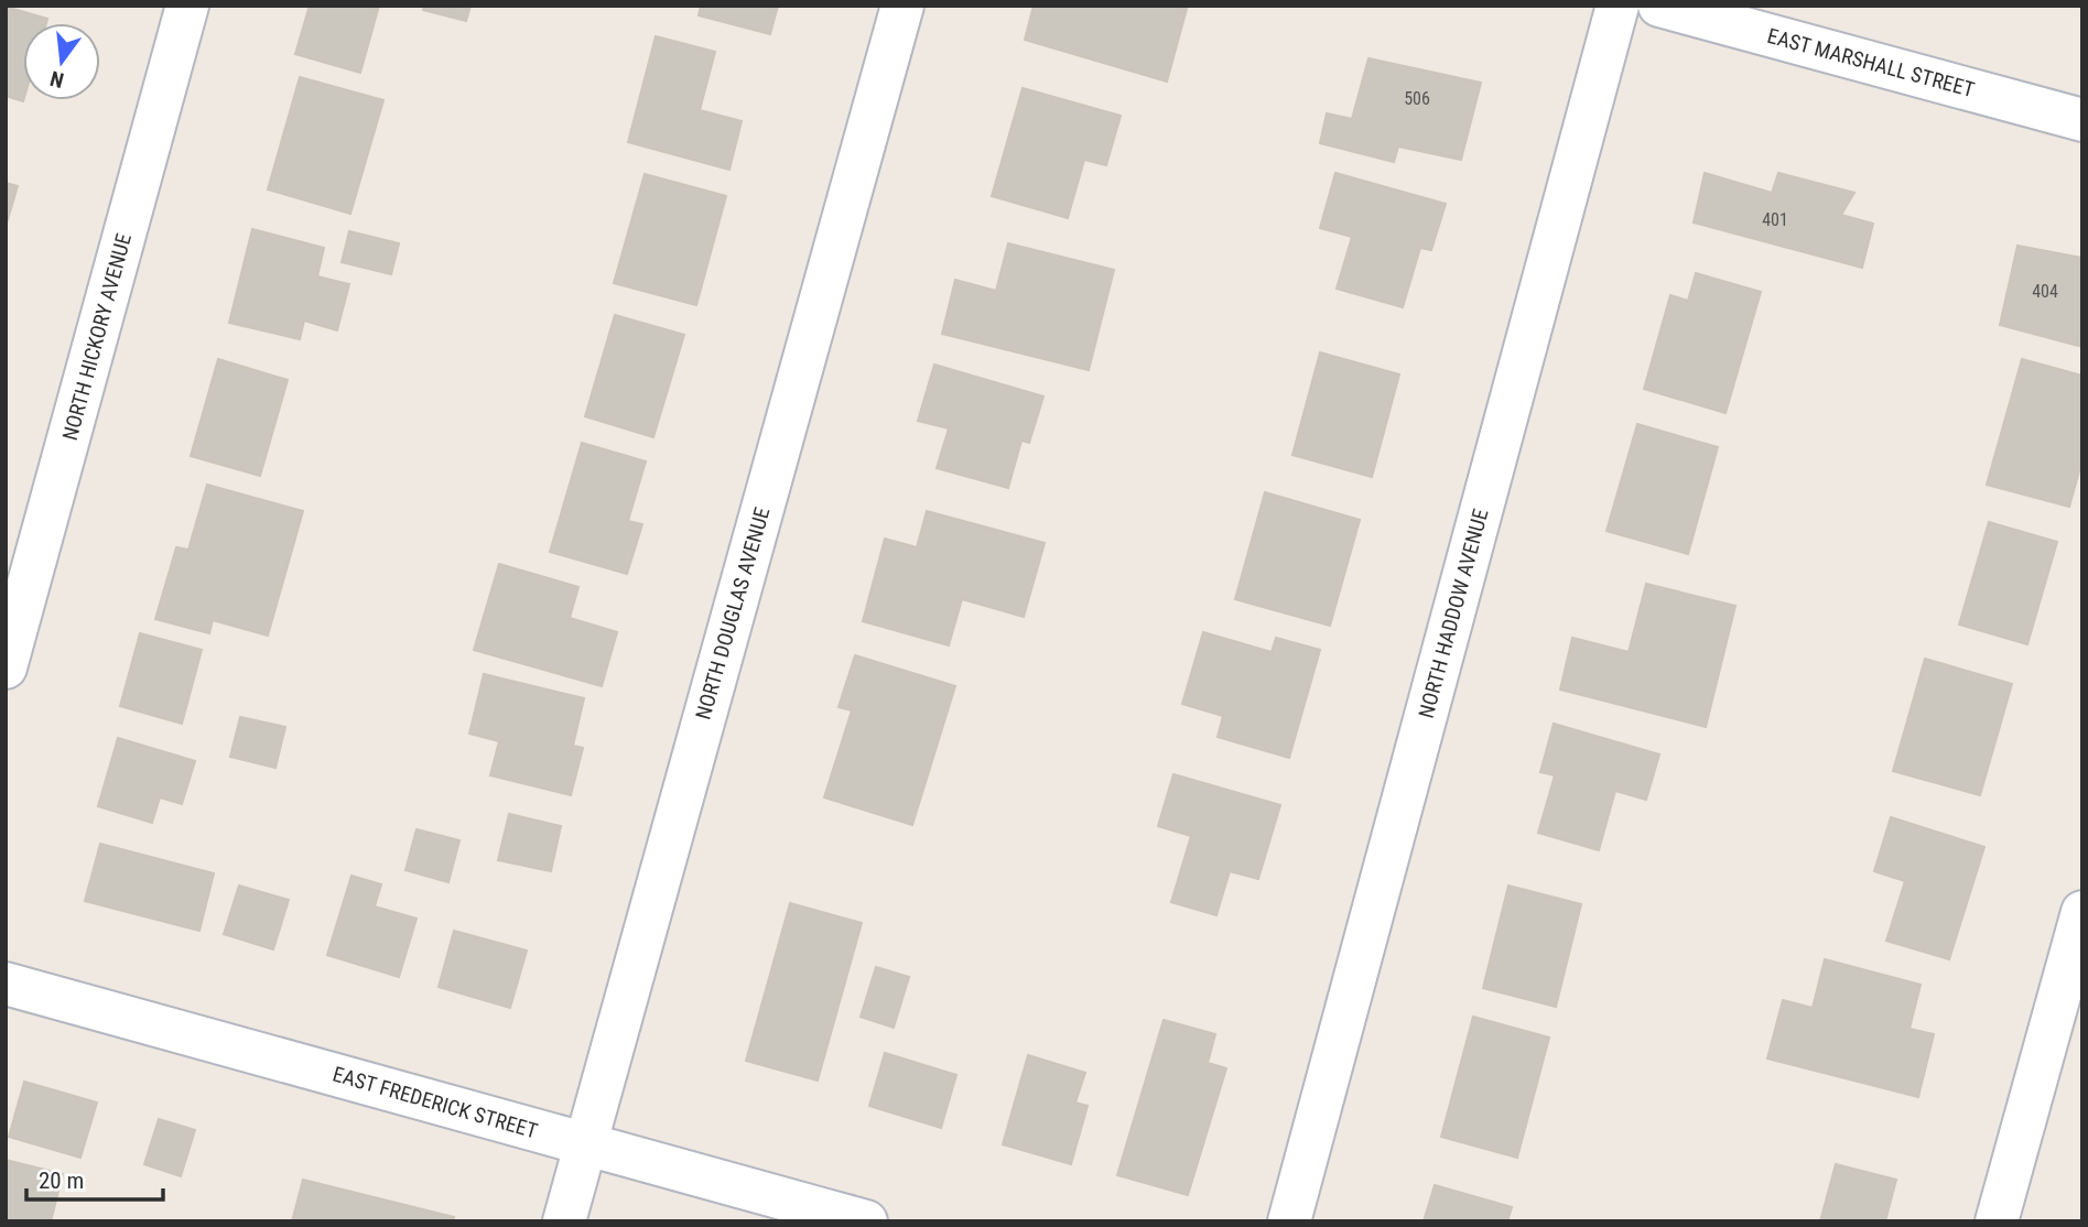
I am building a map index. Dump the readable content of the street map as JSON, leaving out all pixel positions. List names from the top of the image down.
{
  "streets": {
    "street": [
      "EAST MARSHALL STREET",
      "NORTH HICKORY AVENUE",
      "NORTH DOUGLAS AVENUE",
      "NORTH HADDOW AVENUE",
      "EAST FREDERICK STREET"
    ]
  },
  "crossings": [
    ["NORTH DOUGLAS AVENUE", "EAST FREDERICK STREET"]
  ],
  "house_numbers": ["506", "401", "404"],
  "scale_bar": "20 m",
  "north": "bottom"
}
